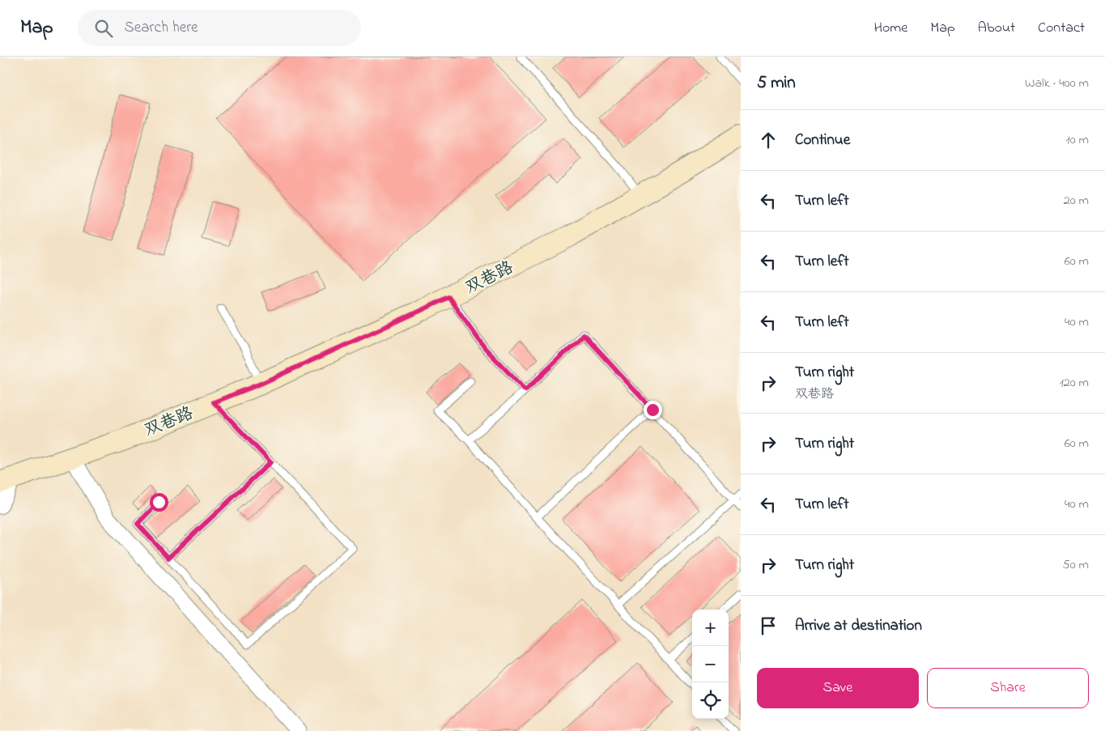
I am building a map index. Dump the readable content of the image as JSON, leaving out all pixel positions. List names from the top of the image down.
{
  "streets": {
    "main road": ["双巷路"]
  },
  "page": {
    "header": "Map",
    "search": "Search here",
    "nav": [
      "Home",
      "Map",
      "About",
      "Contact"
    ],
    "heading": ["5 min", "Walk · 400 m"],
    "list": [
      ["Continue", "10 m"],
      ["Turn left", "20 m"],
      ["Turn left", "60 m"],
      ["Turn left", "40 m"],
      ["Turn right", "双巷路", "120 m"],
      ["Turn right", "60 m"],
      ["Turn left", "40 m"],
      ["Turn right", "50 m"],
      "Arrive at destination"
    ],
    "map_buttons": ["+", "−"],
    "buttons": ["Save", "Share"]
  }
}
